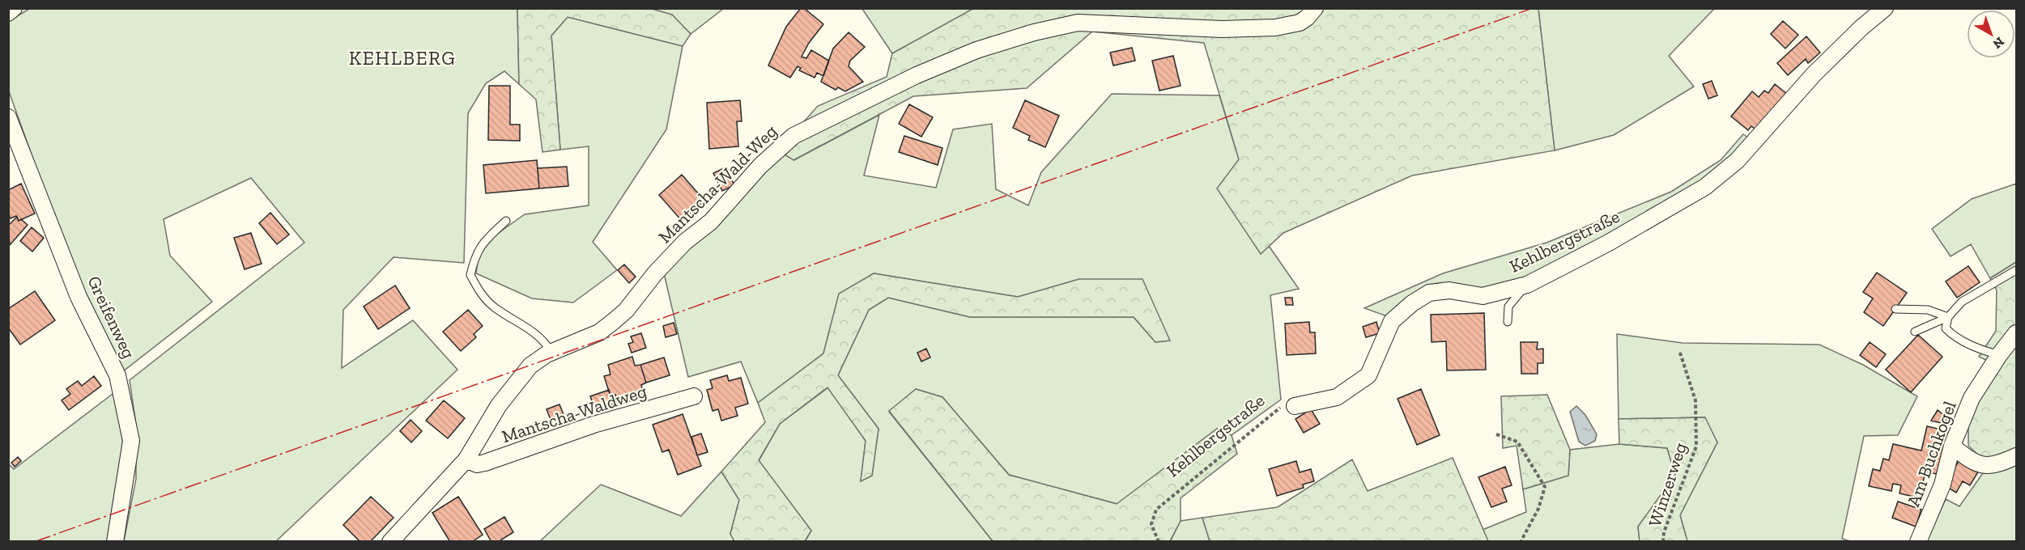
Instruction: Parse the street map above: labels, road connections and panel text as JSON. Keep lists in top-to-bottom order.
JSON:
{
  "streets": {
    "street": [
      "Mantscha-Wald-Weg",
      "Kehlbergstraße",
      "Greifenweg",
      "Mantscha-Waldweg",
      "Am Buchkogel"
    ],
    "path": ["Winzerweg"]
  },
  "crossings": [
    ["Mantscha-Wald-Weg", "Mantscha-Waldweg"]
  ],
  "districts": ["KEHLBERG"],
  "north": "bottom right"
}
